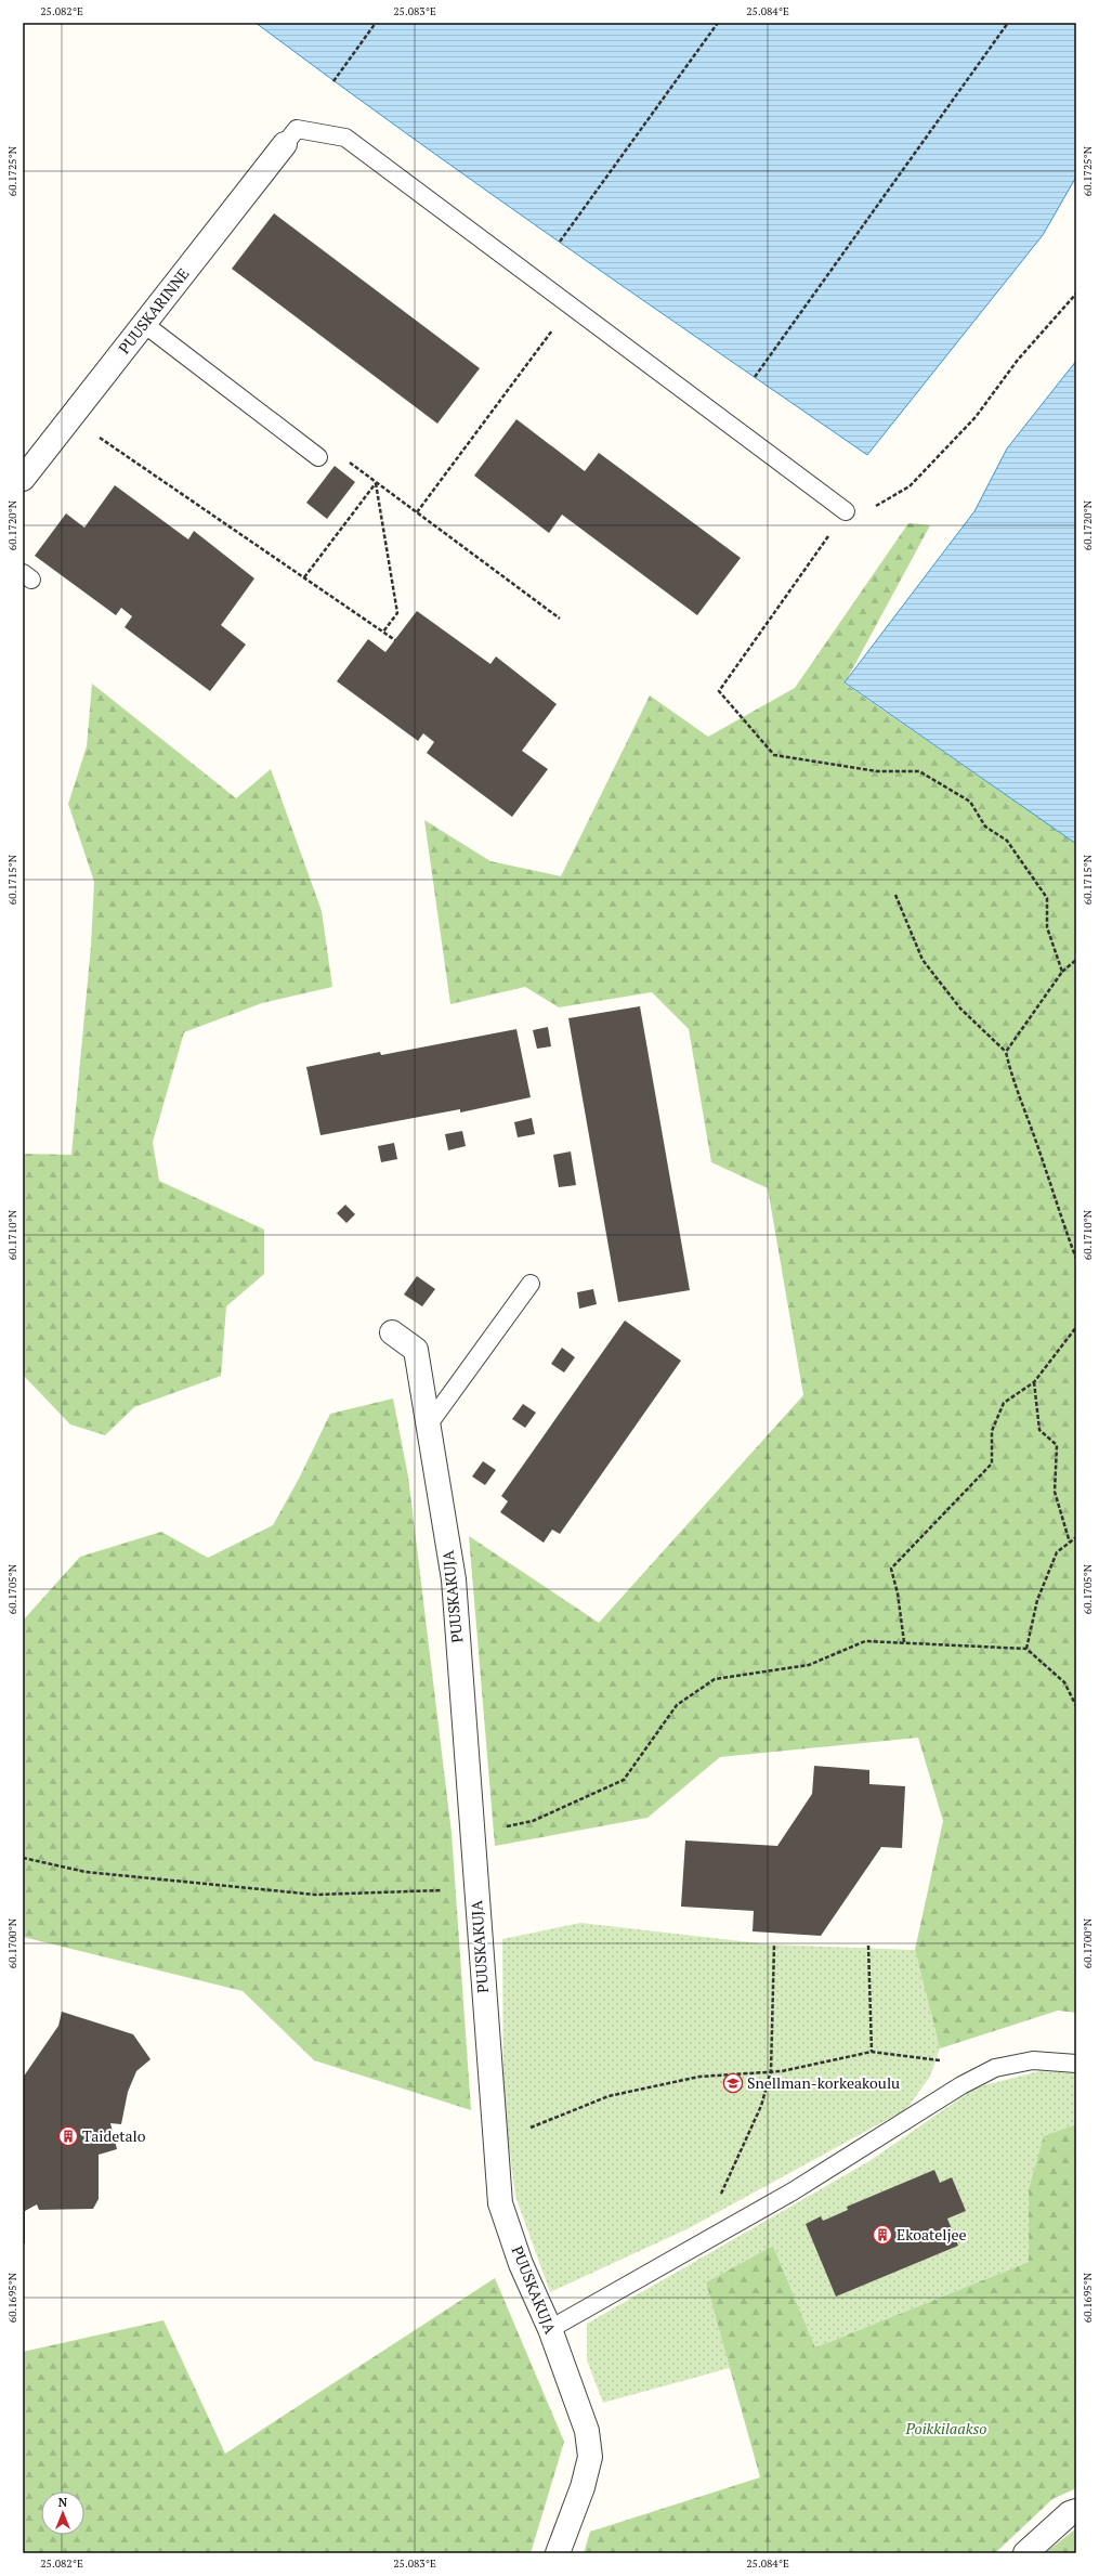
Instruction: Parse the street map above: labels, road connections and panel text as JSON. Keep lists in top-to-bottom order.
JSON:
{
  "streets": {
    "street": ["PUUSKARINNE", "PUUSKAKUJA"]
  },
  "parks": ["Poikkilaakso"],
  "places": {
    "school or university": ["Snellman-korkeakoulu"],
    "building": ["Taidetalo", "Ekoateljee"]
  },
  "north": "top",
  "coordinates": [
    "25.082°E",
    "25.083°E",
    "25.084°E",
    "60.1725°N",
    "60.1720°N",
    "60.1715°N",
    "60.1710°N",
    "60.1705°N",
    "60.1700°N",
    "60.1695°N"
  ]
}
